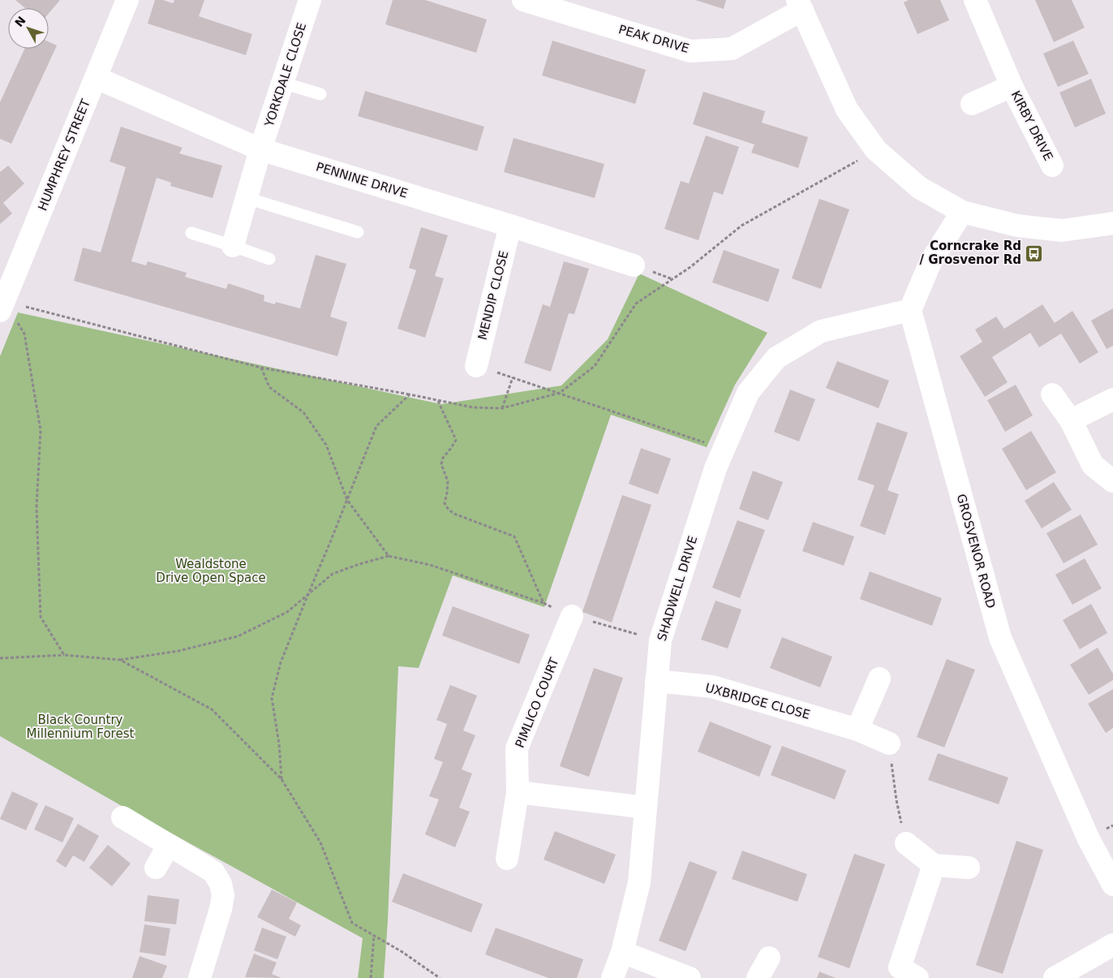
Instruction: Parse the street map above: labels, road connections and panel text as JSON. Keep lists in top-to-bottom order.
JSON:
{
  "streets": {
    "street": [
      "PEAK DRIVE",
      "YORKDALE CLOSE",
      "KIRBY DRIVE",
      "HUMPHREY STREET",
      "PENNINE DRIVE",
      "MENDIP CLOSE",
      "GROSVENOR ROAD",
      "SHADWELL DRIVE",
      "UXBRIDGE CLOSE",
      "PIMLICO COURT"
    ]
  },
  "crossings": [
    ["YORKDALE CLOSE", "PENNINE DRIVE"],
    ["HUMPHREY STREET", "PENNINE DRIVE"],
    ["PENNINE DRIVE", "MENDIP CLOSE"],
    ["GROSVENOR ROAD", "SHADWELL DRIVE"],
    ["SHADWELL DRIVE", "UXBRIDGE CLOSE"]
  ],
  "parks": ["Wealdstone Drive Open Space", "Black Country Millennium Forest"],
  "places": {
    "bus stop": ["Corncrake Rd / Grosvenor Rd"]
  },
  "north": "top left"
}
